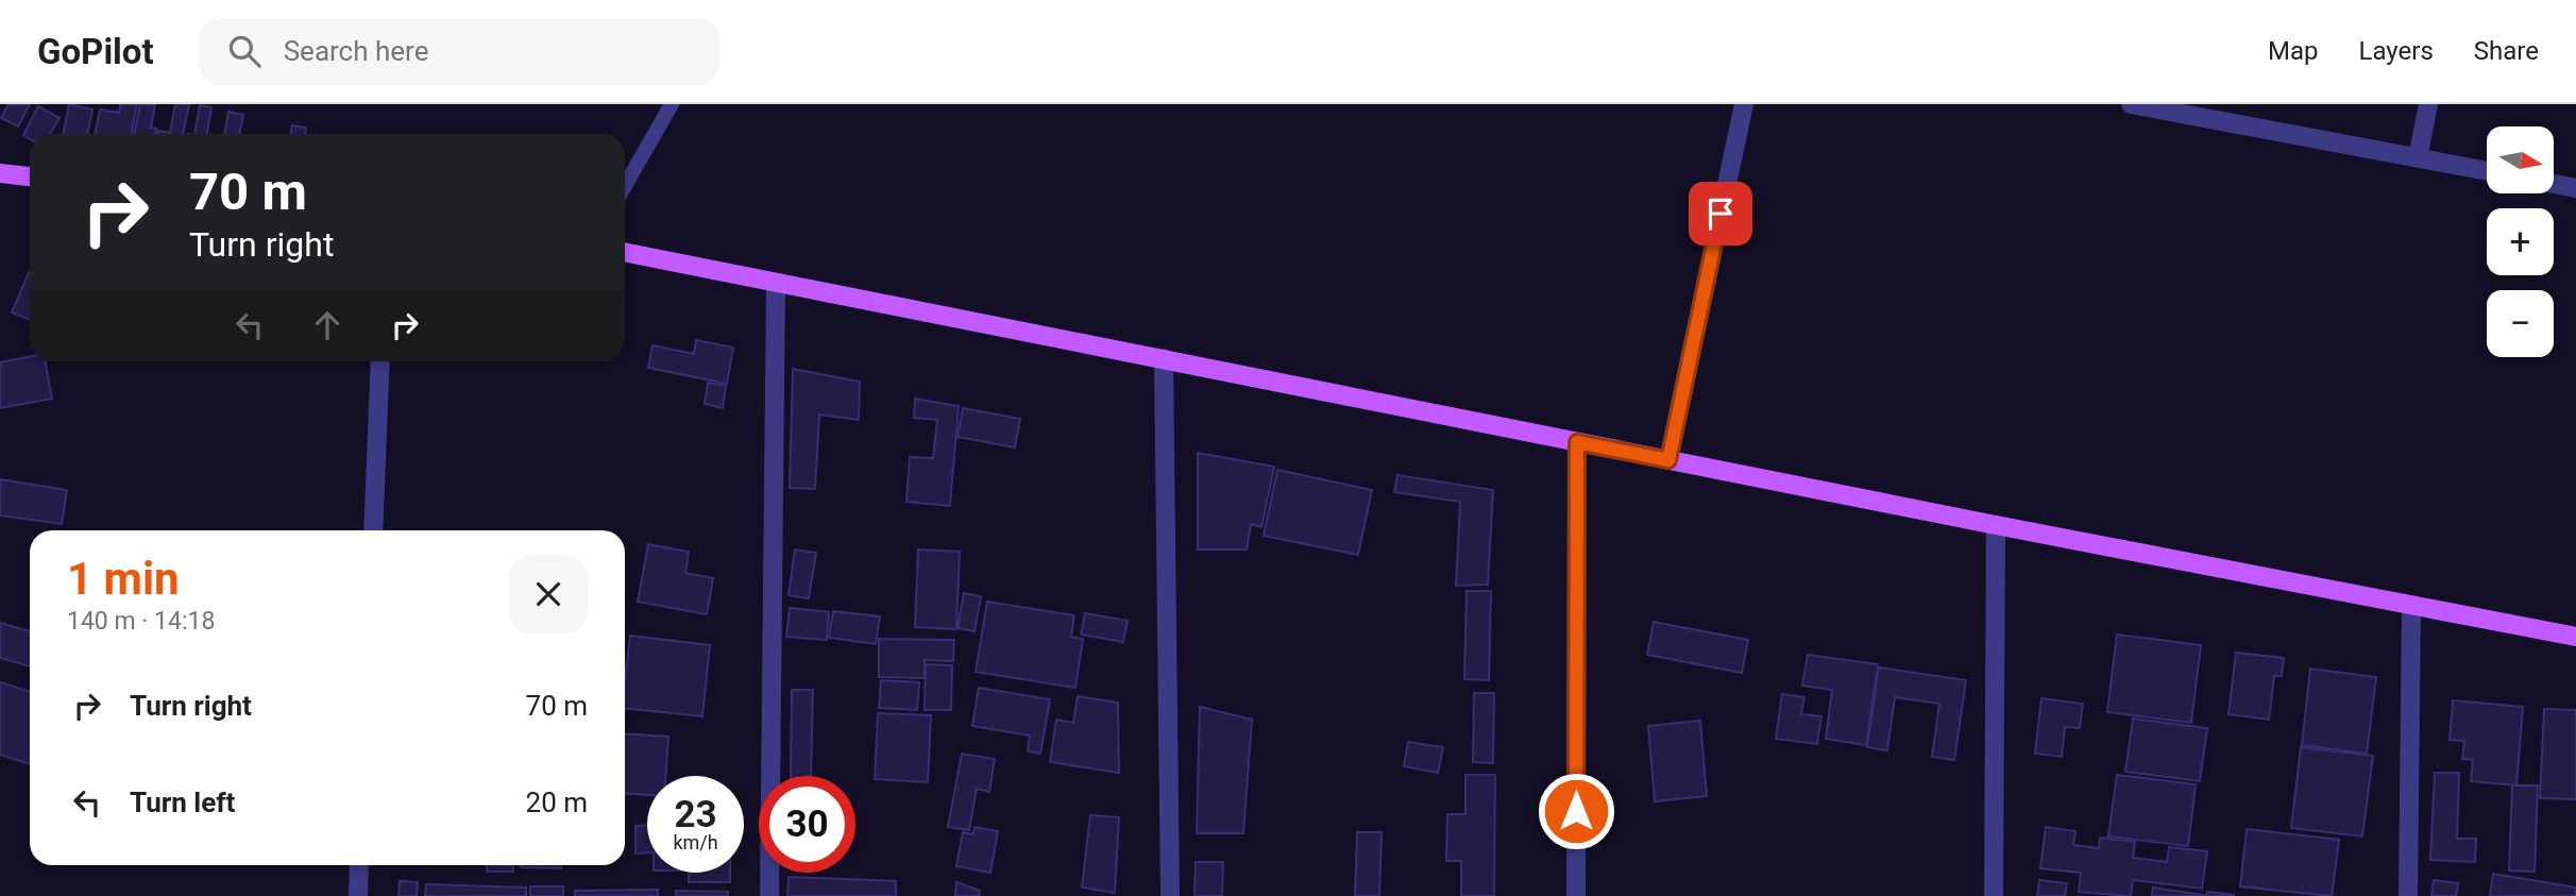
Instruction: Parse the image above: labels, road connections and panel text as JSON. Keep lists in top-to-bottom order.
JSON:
{
  "north": "right",
  "page": {
    "header": "GoPilot",
    "search": "Search here",
    "nav": ["Map", "Layers", "Share"],
    "map_buttons": ["+", "−"],
    "turn": ["70 m", "Turn right"],
    "heading": ["1 min", "140 m · 14:18"],
    "list": [
      {
        "name": "Turn right",
        "value": "70 m"
      },
      {
        "name": "Turn left",
        "value": "20 m"
      }
    ],
    "speed": "23 km/h",
    "limit": "30"
  }
}
